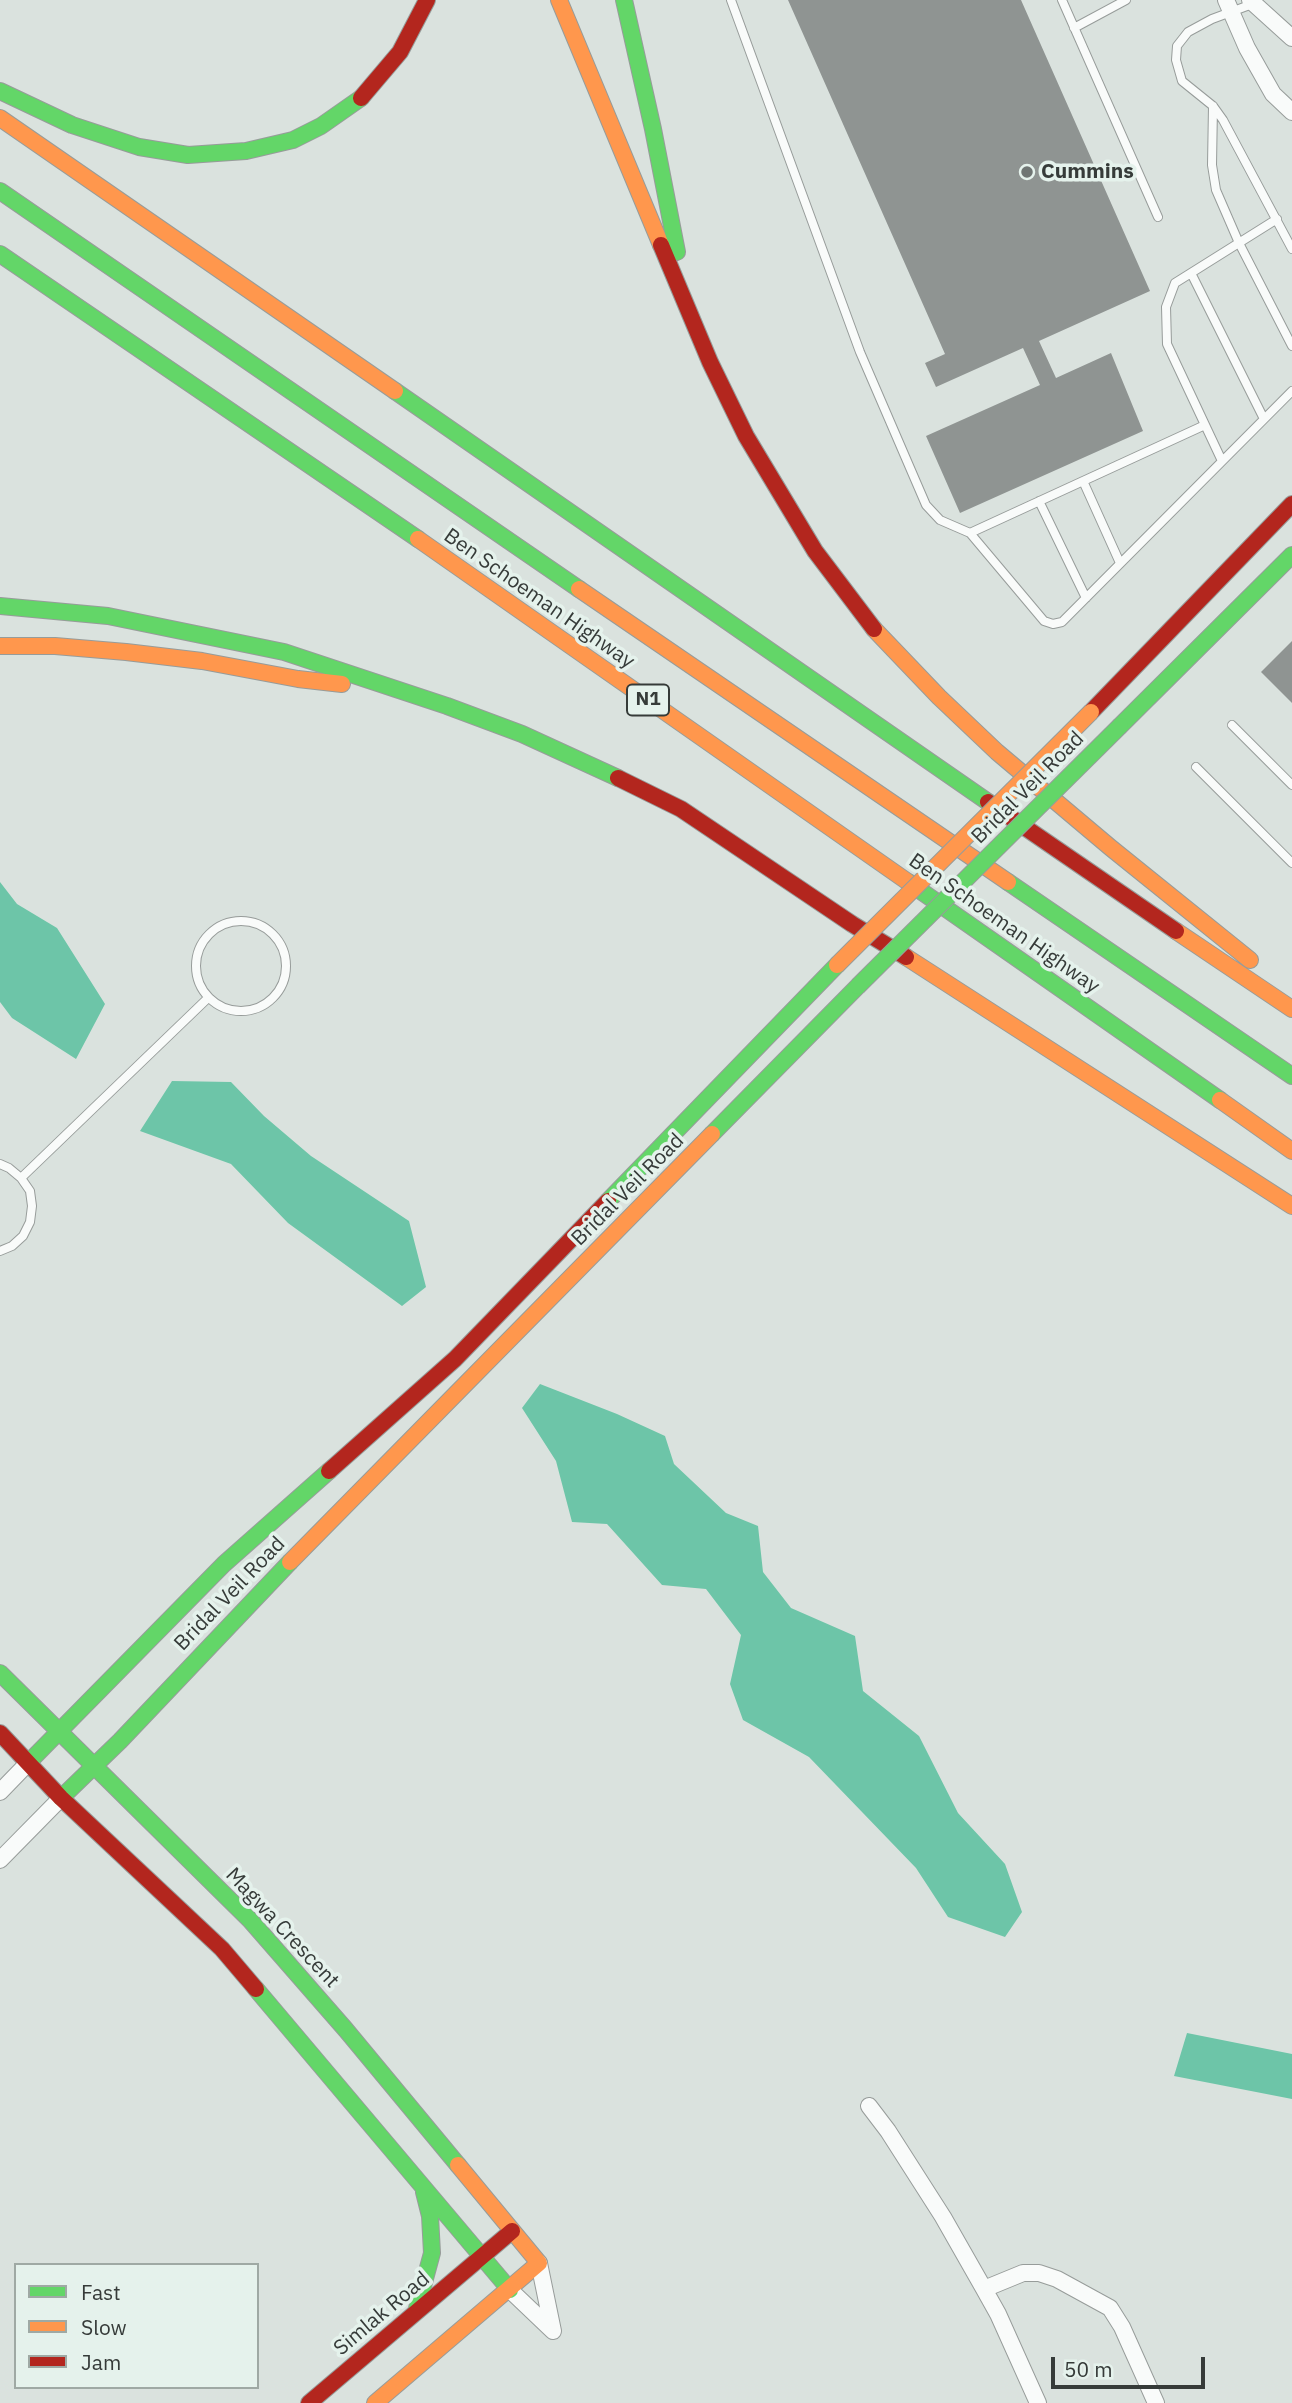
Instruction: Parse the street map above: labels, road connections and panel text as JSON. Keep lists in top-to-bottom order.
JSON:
{
  "streets": {
    "main road": [
      "Ben Schoeman Highway",
      "N1",
      "Bridal Veil Road",
      "Magwa Crescent",
      "Simlak Road"
    ]
  },
  "crossings": [
    ["Bridal Veil Road", "Magwa Crescent"],
    ["Magwa Crescent", "Simlak Road"]
  ],
  "places": ["Cummins"],
  "legend": ["Fast", "Slow", "Jam"],
  "scale_bar": "50 m"
}
